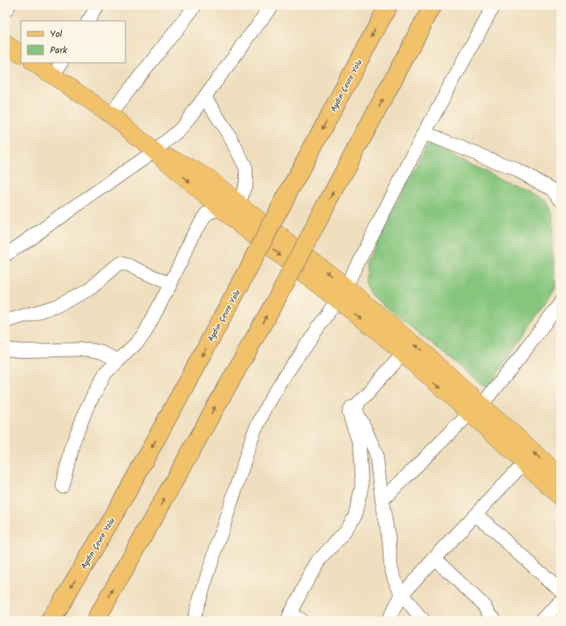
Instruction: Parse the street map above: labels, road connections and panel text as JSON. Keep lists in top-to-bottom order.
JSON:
{
  "streets": {
    "highway": ["Aydın Çevre Yolu"]
  },
  "legend": ["Yol", "Park"]
}
